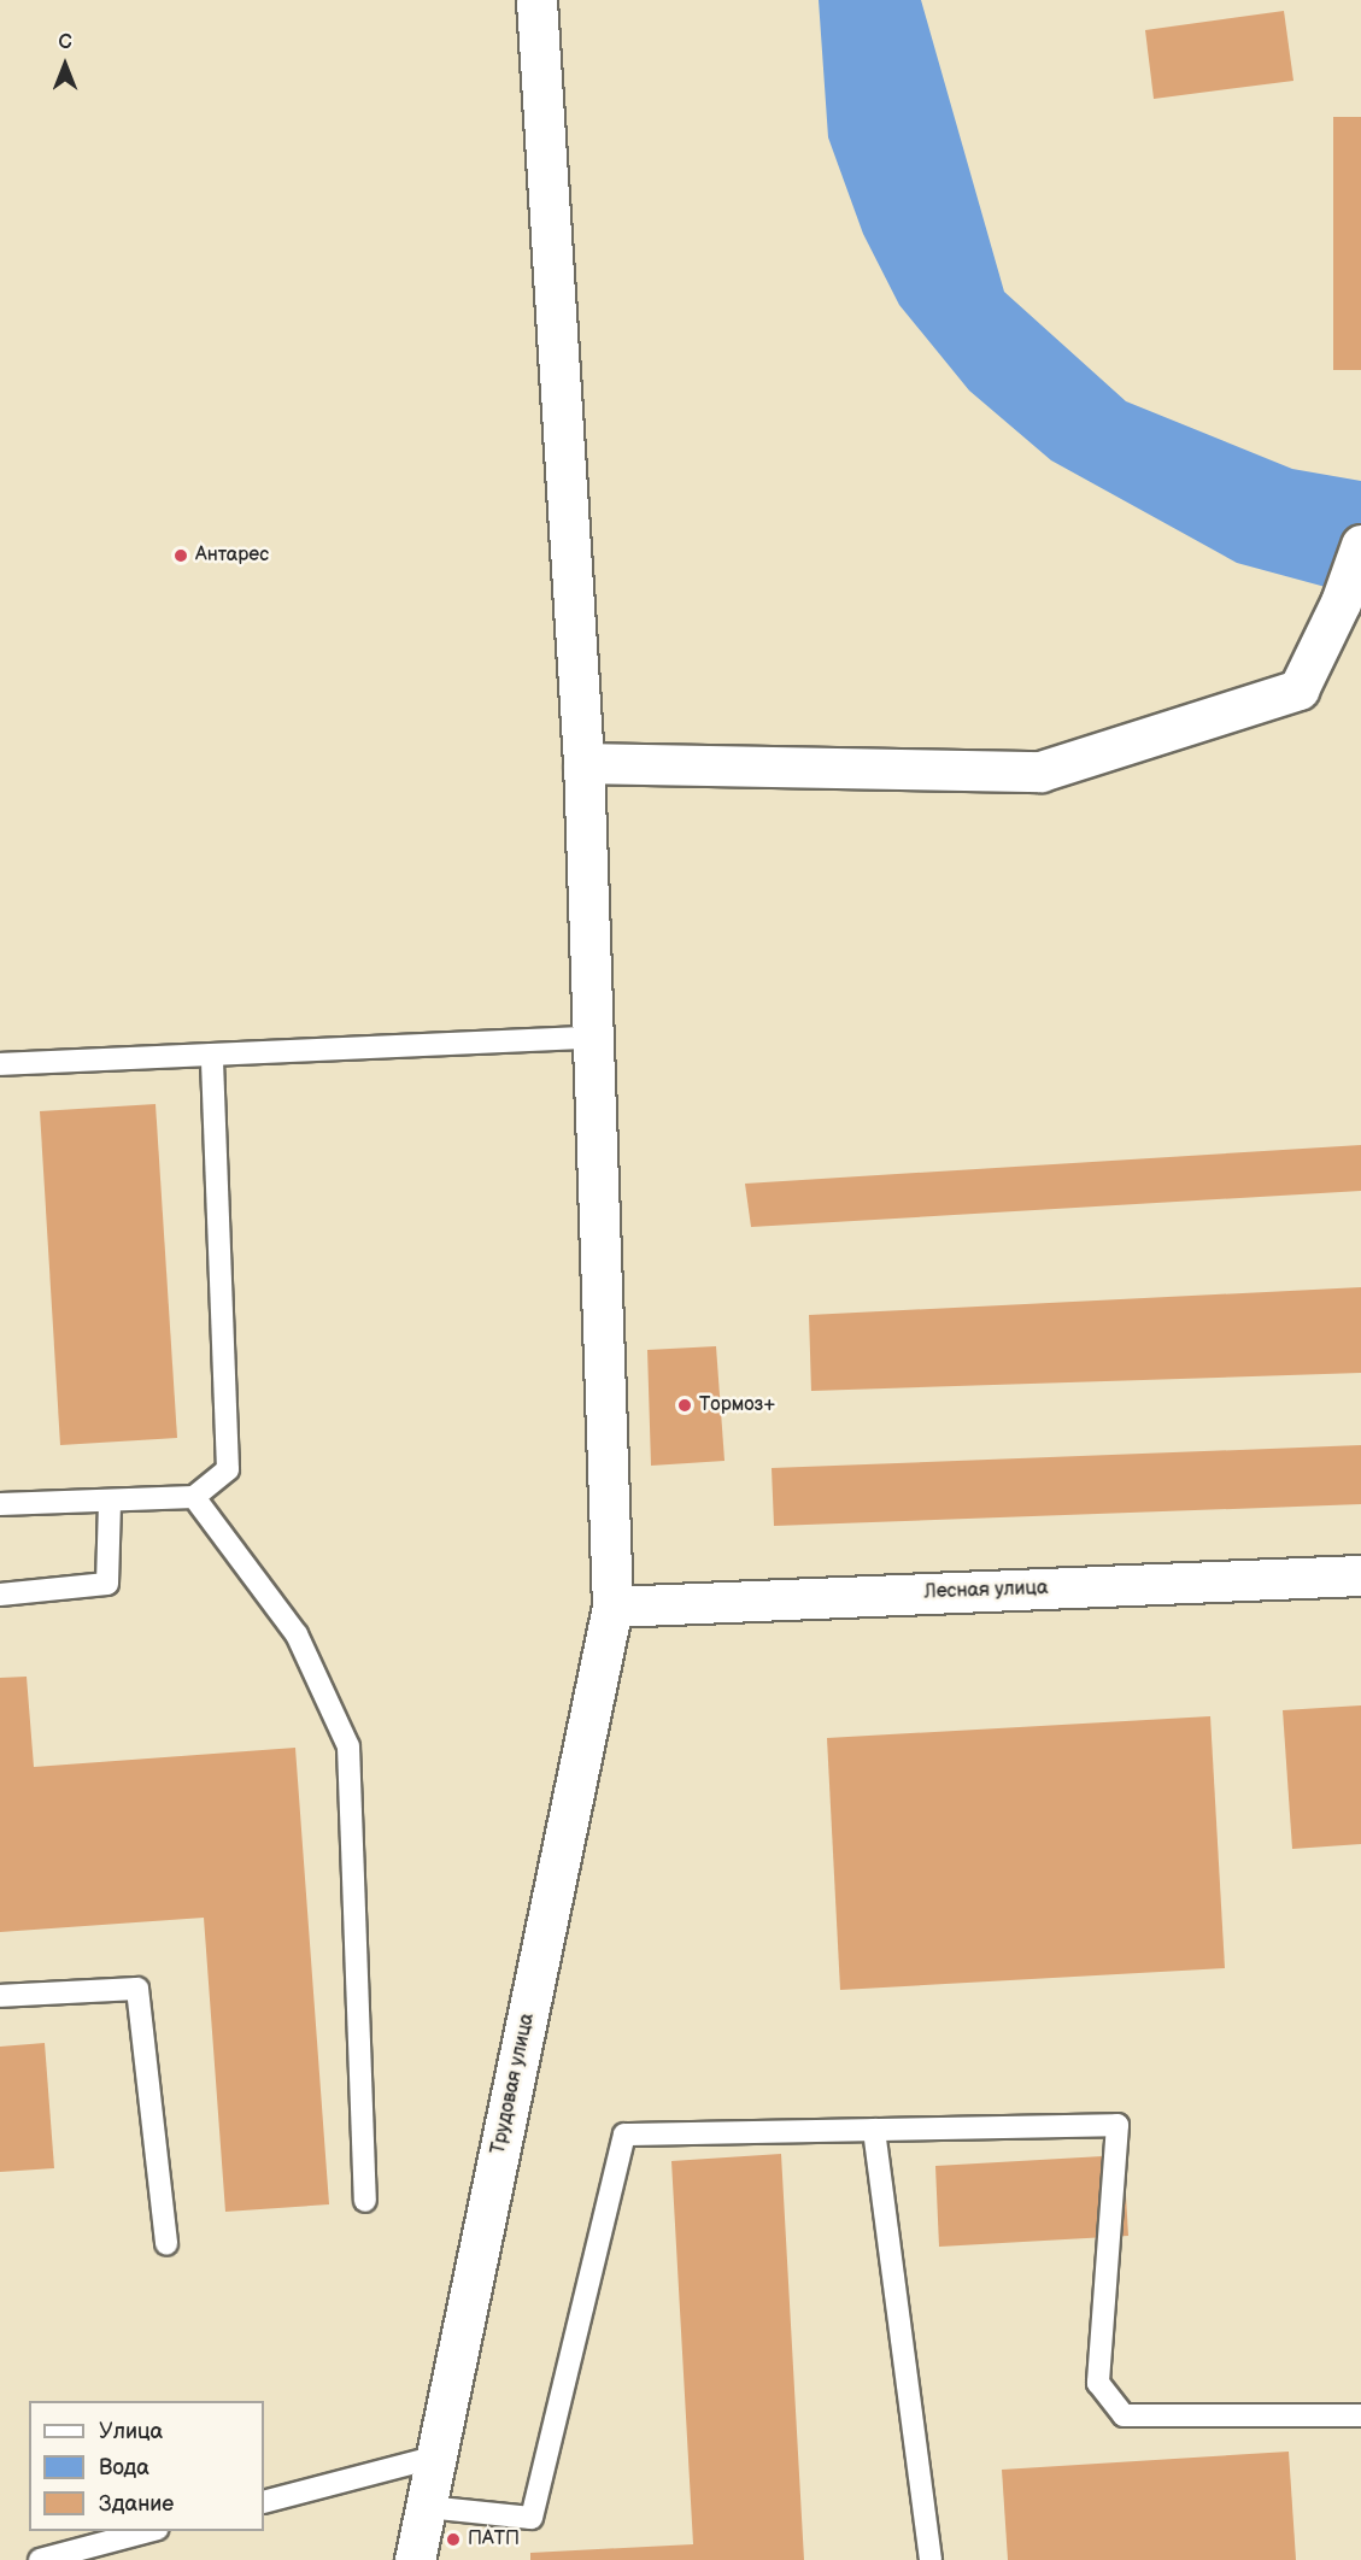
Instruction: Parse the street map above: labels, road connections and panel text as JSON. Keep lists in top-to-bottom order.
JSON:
{
  "streets": {
    "street": ["Лесная улица", "Трудовая улица"]
  },
  "crossings": [
    ["Лесная улица", "Трудовая улица"]
  ],
  "places": ["Антарес", "Тормоз+", "ПАТП"],
  "legend": ["Улица", "Вода", "Здание"],
  "north": "top"
}
